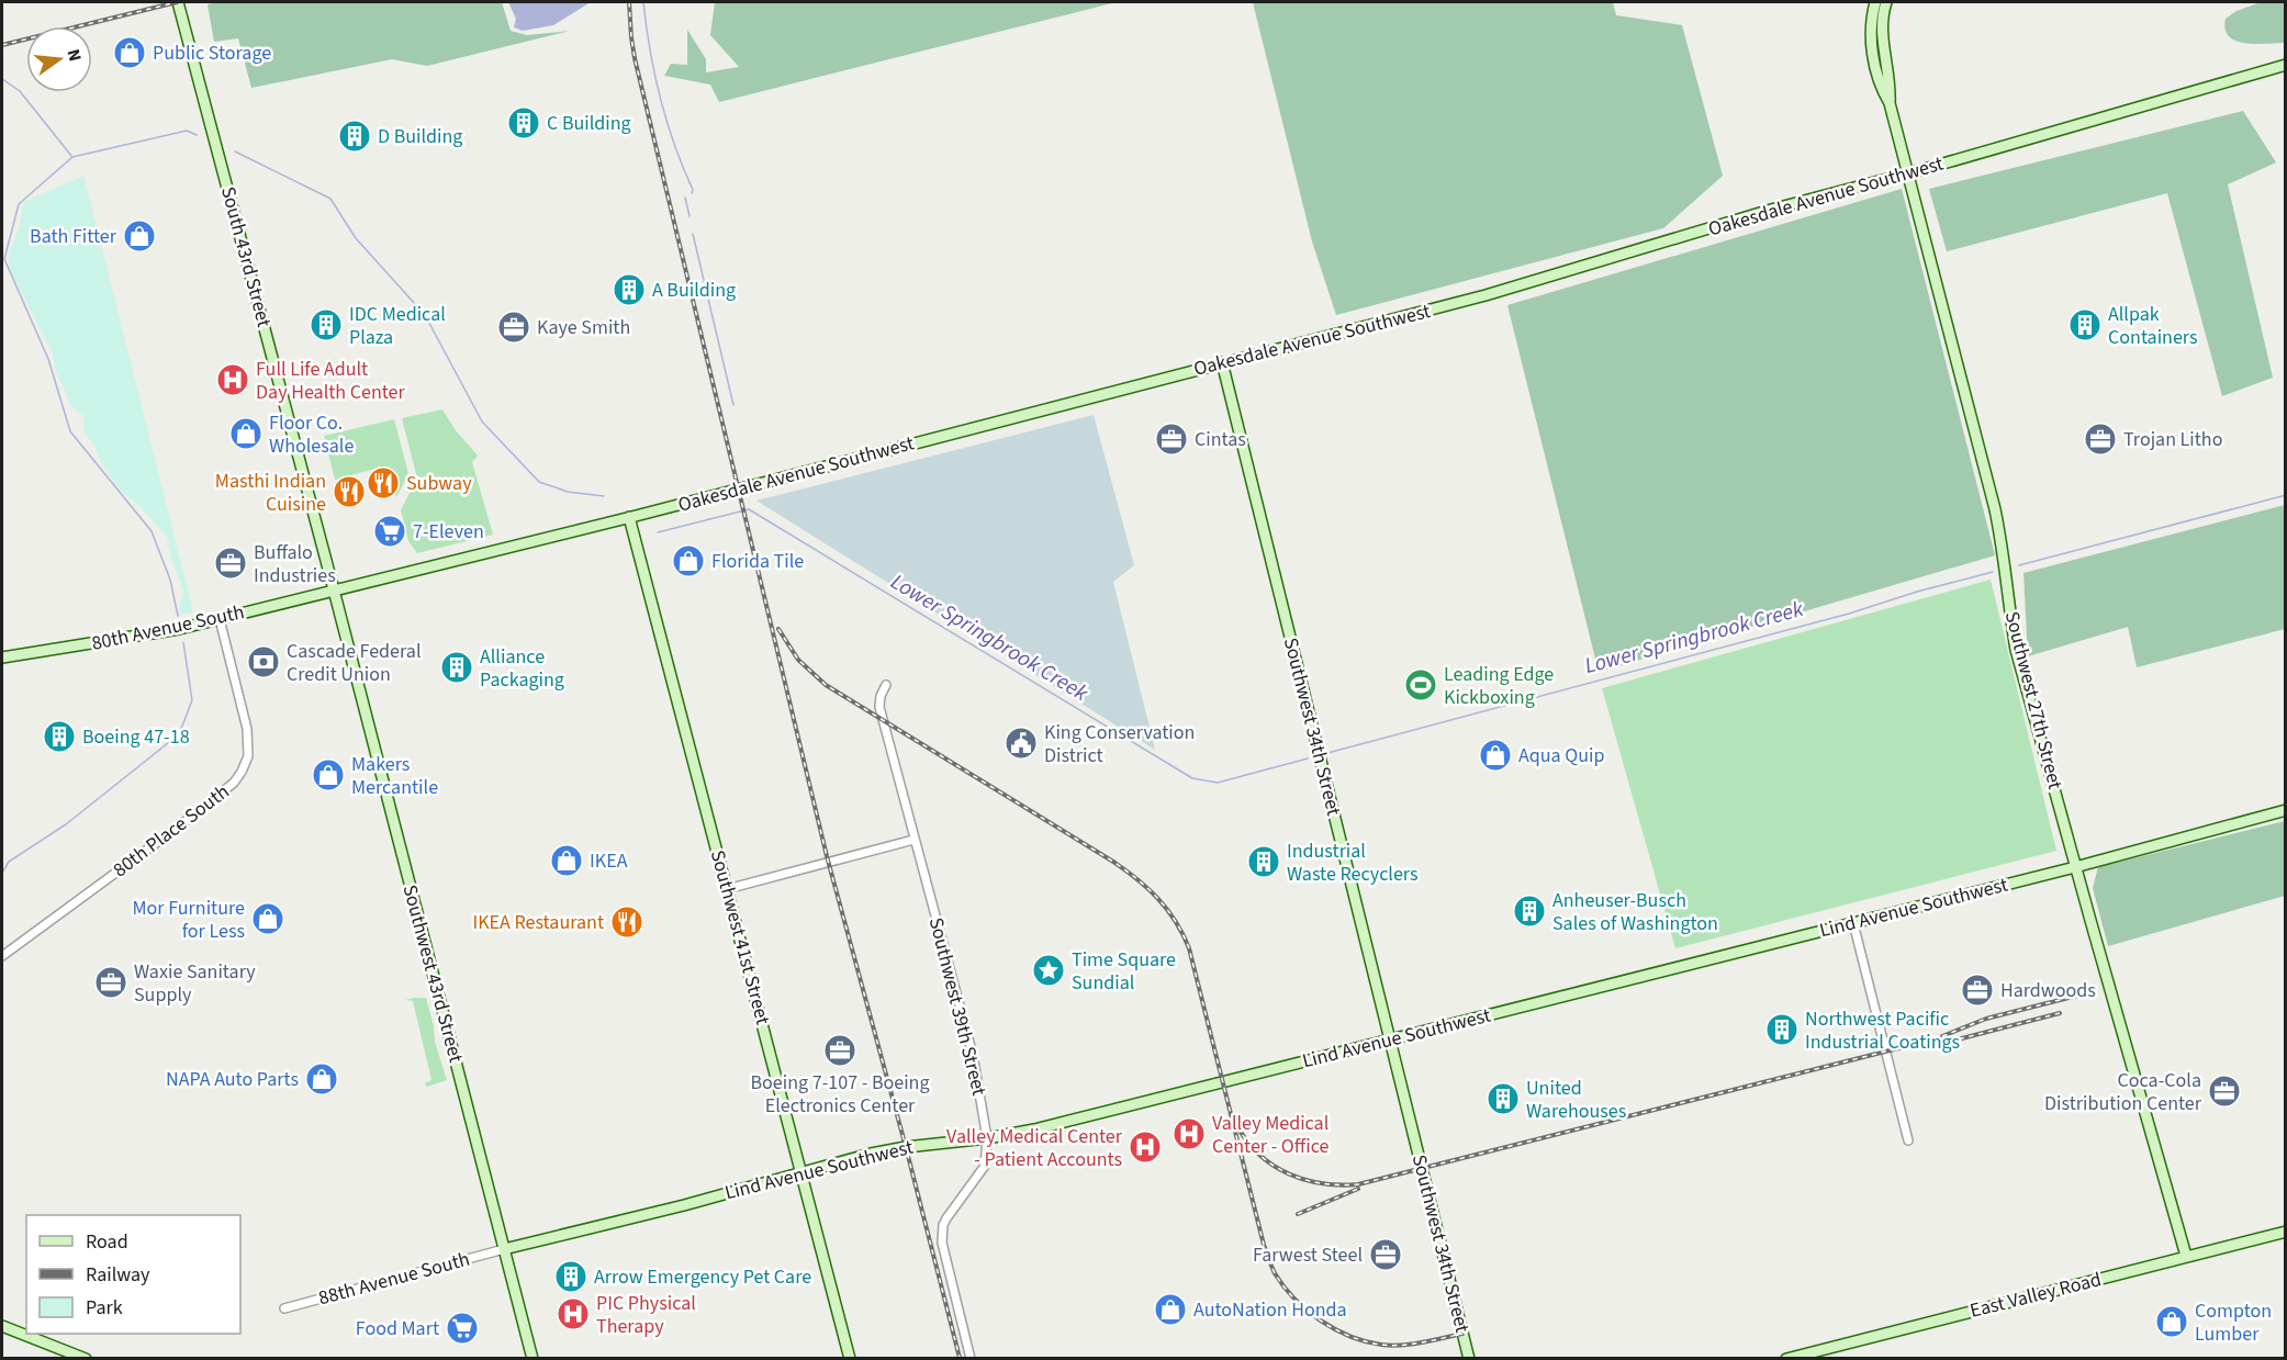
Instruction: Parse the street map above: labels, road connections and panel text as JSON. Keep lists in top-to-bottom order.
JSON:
{
  "streets": {
    "street": [
      "Oakesdale Avenue Southwest",
      "South 43rd Street",
      "80th Avenue South",
      "Southwest 27th Street",
      "Southwest 34th Street",
      "80th Place South",
      "Lind Avenue Southwest",
      "Southwest 41st Street",
      "Southwest 43rd Street",
      "Southwest 39th Street",
      "88th Avenue South",
      "East Valley Road"
    ]
  },
  "crossings": [
    ["Oakesdale Avenue Southwest", "South 43rd Street"],
    ["Oakesdale Avenue Southwest", "80th Avenue South"],
    ["Oakesdale Avenue Southwest", "Southwest 27th Street"],
    ["Oakesdale Avenue Southwest", "Southwest 34th Street"],
    ["Oakesdale Avenue Southwest", "Southwest 41st Street"],
    ["Oakesdale Avenue Southwest", "Southwest 43rd Street"],
    ["South 43rd Street", "80th Avenue South"],
    ["South 43rd Street", "Southwest 43rd Street"],
    ["80th Avenue South", "80th Place South"],
    ["80th Avenue South", "Southwest 43rd Street"],
    ["Southwest 27th Street", "Lind Avenue Southwest"],
    ["Southwest 27th Street", "East Valley Road"],
    ["Southwest 34th Street", "Lind Avenue Southwest"],
    ["Lind Avenue Southwest", "Southwest 41st Street"],
    ["Lind Avenue Southwest", "Southwest 43rd Street"],
    ["Lind Avenue Southwest", "Southwest 39th Street"],
    ["Lind Avenue Southwest", "88th Avenue South"],
    ["Southwest 43rd Street", "88th Avenue South"]
  ],
  "water": ["Lower Springbrook Creek"],
  "places": {
    "shop": [
      "Public Storage",
      "Bath Fitter",
      "Floor Co. Wholesale",
      "Florida Tile",
      "Aqua Quip",
      "Makers Mercantile",
      "IKEA",
      "Mor Furniture for Less",
      "NAPA Auto Parts",
      "AutoNation Honda",
      "Compton Lumber"
    ],
    "building": [
      "C Building",
      "D Building",
      "A Building",
      "IDC Medical Plaza",
      "Allpak Containers",
      "Alliance Packaging",
      "Boeing 47-18",
      "Industrial Waste Recyclers",
      "Anheuser-Busch Sales of Washington",
      "Northwest Pacific Industrial Coatings",
      "United Warehouses",
      "Arrow Emergency Pet Care"
    ],
    "office": [
      "Kaye Smith",
      "Cintas",
      "Trojan Litho",
      "Buffalo Industries",
      "Waxie Sanitary Supply",
      "Hardwoods",
      "Boeing 7-107 - Boeing Electronics Center",
      "Coca-Cola Distribution Center",
      "Farwest Steel"
    ],
    "hospital": [
      "Full Life Adult Day Health Center",
      "Valley Medical Center - Office",
      "Valley Medical Center - Patient Accounts",
      "PIC Physical Therapy"
    ],
    "restaurant": ["Subway", "Masthi Indian Cuisine", "IKEA Restaurant"],
    "supermarket": ["7-Eleven", "Food Mart"],
    "bank": ["Cascade Federal Credit Union"],
    "sports": ["Leading Edge Kickboxing"],
    "public building": ["King Conservation District"],
    "place": ["Time Square Sundial"]
  },
  "legend": ["Road", "Railway", "Park"],
  "north": "right"
}
